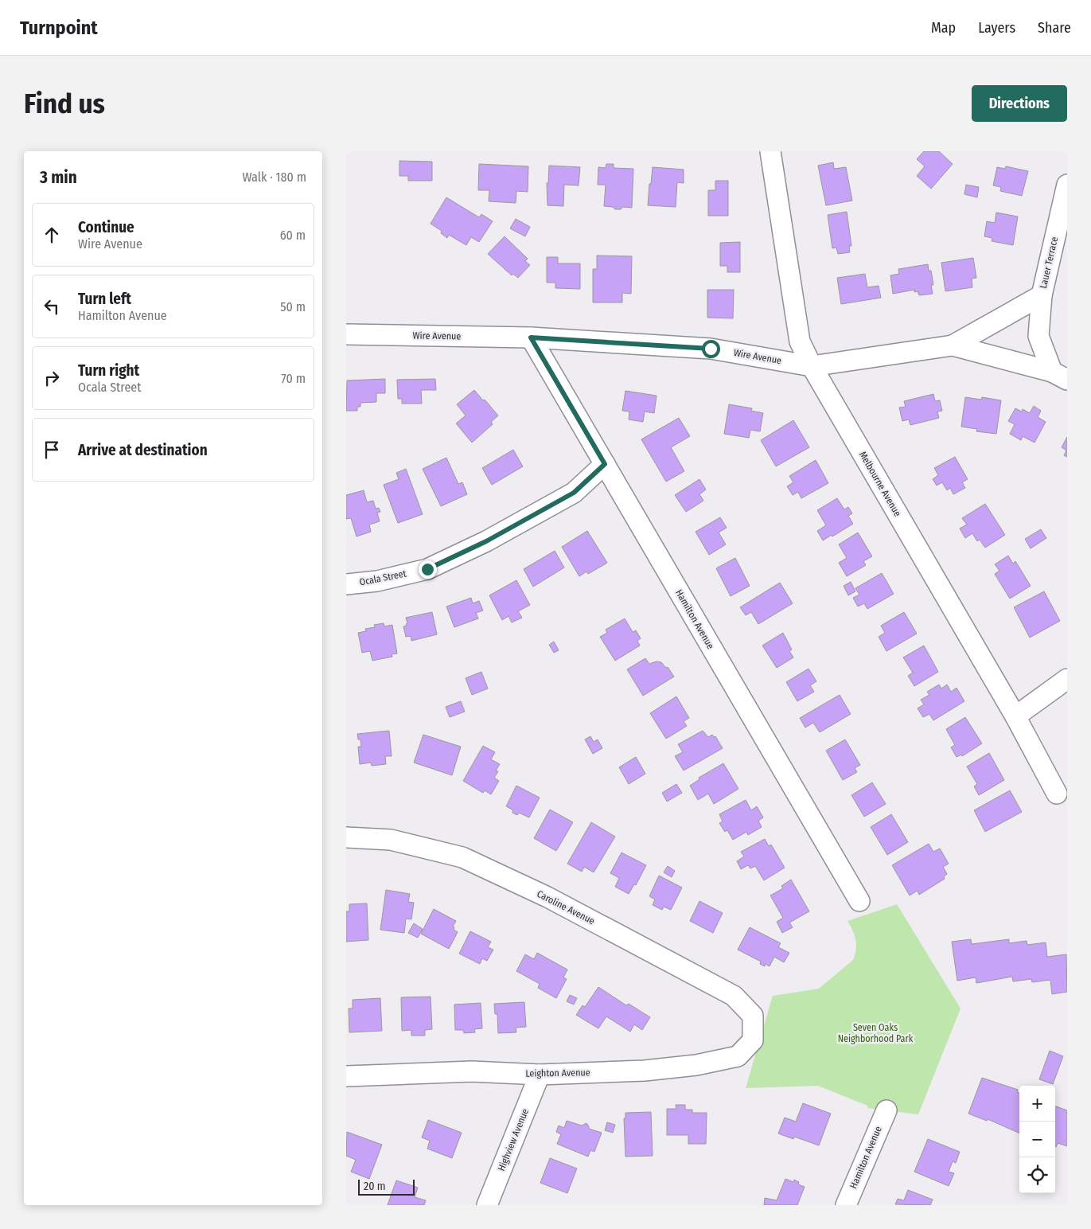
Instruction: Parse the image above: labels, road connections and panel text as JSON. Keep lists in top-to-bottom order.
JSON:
{
  "streets": {
    "street": [
      "Lauer Terrace",
      "Wire Avenue",
      "Melbourne Avenue",
      "Ocala Street",
      "Hamilton Avenue",
      "Caroline Avenue",
      "Leighton Avenue",
      "Highview Avenue"
    ]
  },
  "crossings": [
    ["Lauer Terrace", "Wire Avenue"],
    ["Wire Avenue", "Melbourne Avenue"],
    ["Wire Avenue", "Hamilton Avenue"],
    ["Ocala Street", "Hamilton Avenue"],
    ["Caroline Avenue", "Leighton Avenue"],
    ["Leighton Avenue", "Highview Avenue"]
  ],
  "parks": ["Seven Oaks Neighborhood Park"],
  "scale_bar": "20 m",
  "page": {
    "header": "Turnpoint",
    "nav": ["Map", "Layers", "Share"],
    "buttons": "Directions",
    "title": "Find us",
    "heading": ["3 min", "Walk · 180 m"],
    "list": [
      ["Continue", "Wire Avenue", "60 m"],
      ["Turn left", "Hamilton Avenue", "50 m"],
      ["Turn right", "Ocala Street", "70 m"],
      "Arrive at destination"
    ],
    "map_buttons": ["+", "−"],
    "scale": "20 m"
  }
}
